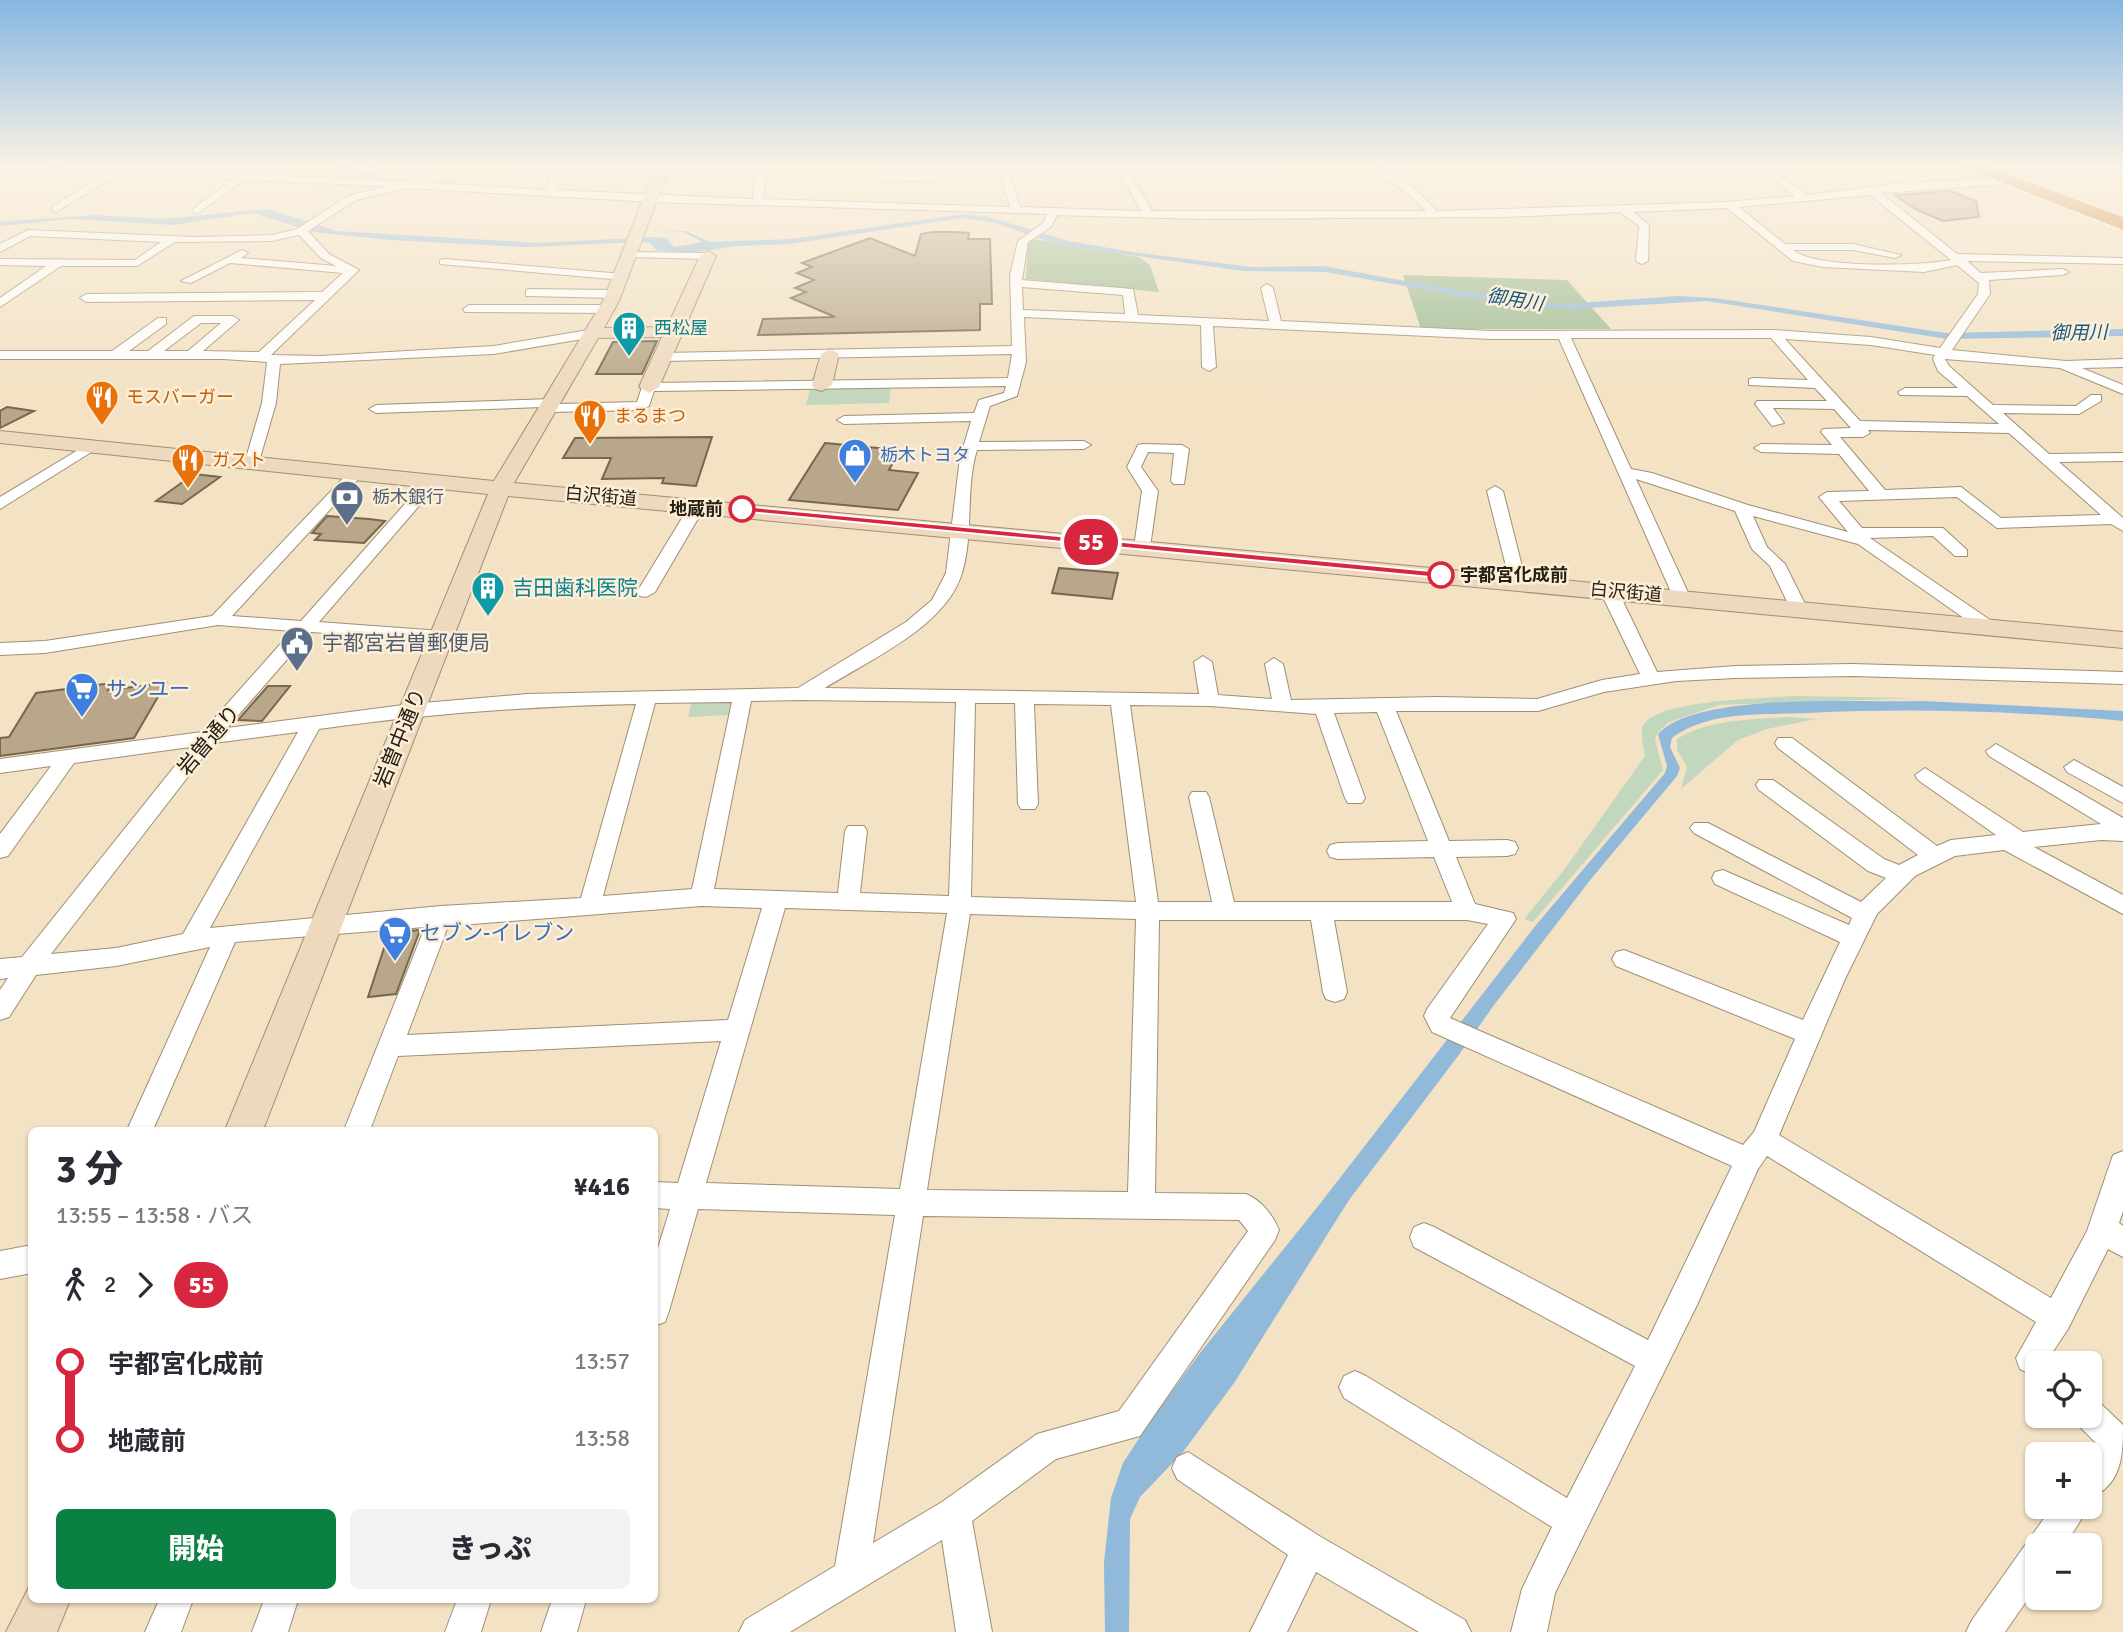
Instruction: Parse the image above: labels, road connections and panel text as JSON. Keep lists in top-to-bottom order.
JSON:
{
  "streets": {
    "street": ["白沢街道", "岩曽中通り", "岩曽通り"]
  },
  "crossings": [
    ["白沢街道", "岩曽中通り"],
    ["白沢街道", "岩曽通り"]
  ],
  "water": ["御用川"],
  "places": {
    "building": ["西松屋", "吉田歯科医院"],
    "restaurant": ["モスバーガー", "まるまつ", "ガスト"],
    "shop": ["栃木トヨタ"],
    "other": ["地蔵前", "宇都宮化成前"],
    "bank": ["栃木銀行"],
    "public building": ["宇都宮岩曽郵便局"],
    "supermarket": ["サンユー", "セブン-イレブン"]
  },
  "lines": ["bus line 55"],
  "page": {
    "on_map": "55",
    "heading": ["3 分", "13:55 – 13:58 · バス", "¥416"],
    "legs": ["2", "55"],
    "list": [
      {
        "name": "宇都宮化成前",
        "value": "13:57"
      },
      {
        "name": "地蔵前",
        "value": "13:58"
      }
    ],
    "map_buttons": ["+", "−"],
    "buttons": ["開始", "きっぷ"]
  }
}
